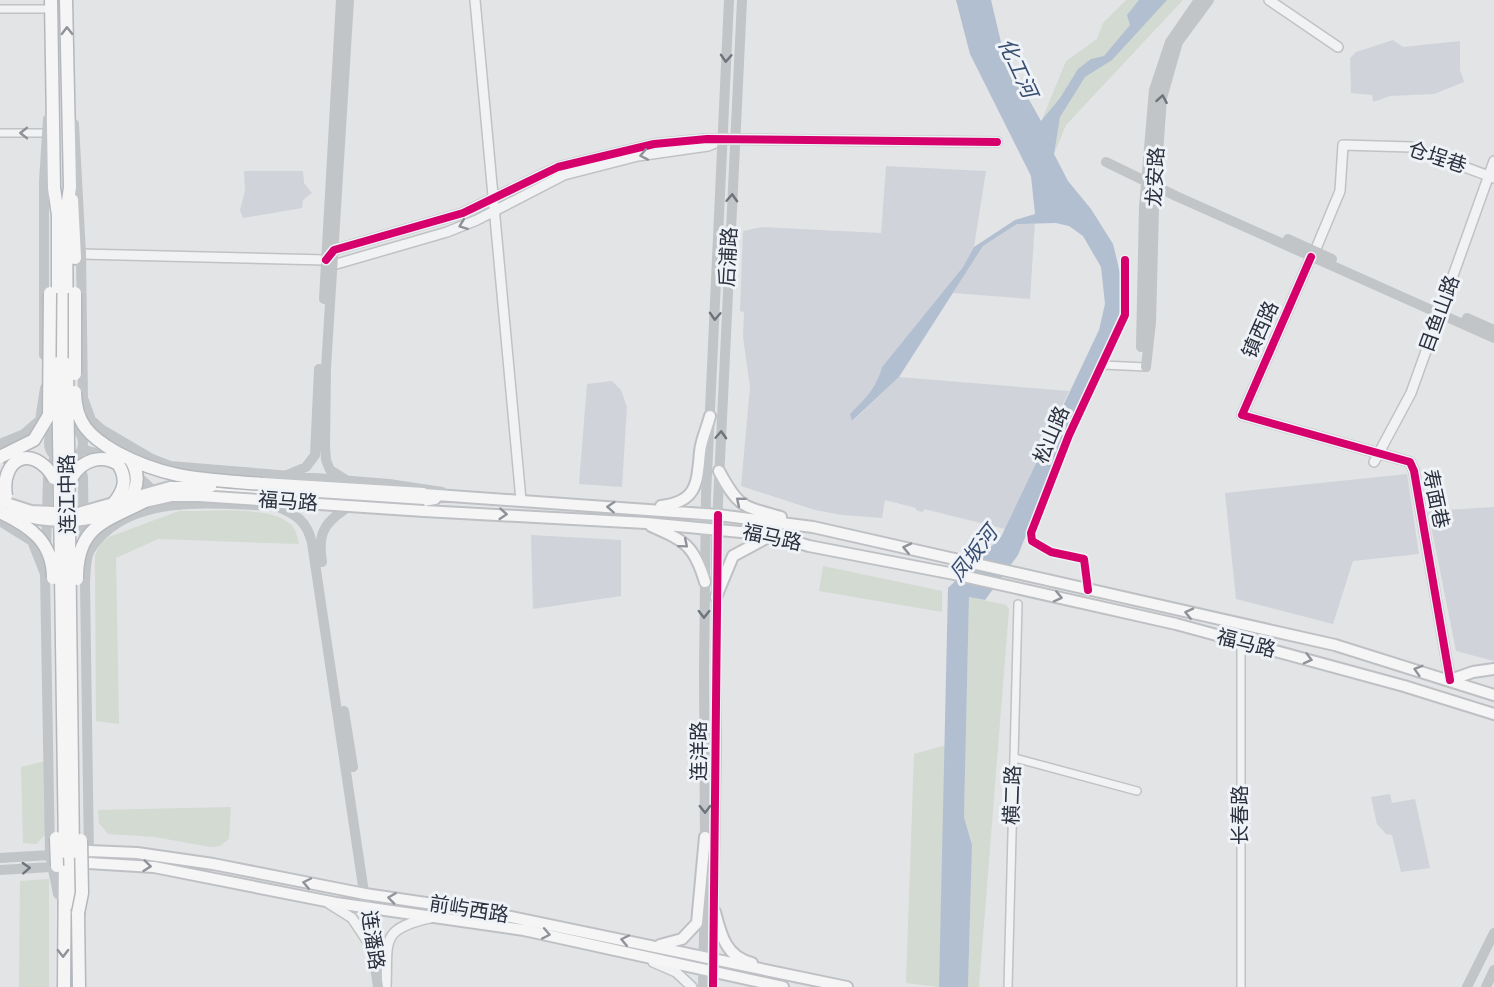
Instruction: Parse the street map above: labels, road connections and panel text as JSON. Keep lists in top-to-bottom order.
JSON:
{
  "streets": {
    "highway": ["连江中路"],
    "main road": [
      "龙安路",
      "后浦路",
      "福马路",
      "连洋路",
      "前屿西路",
      "连潘路"
    ],
    "street": [
      "仓埕巷",
      "目鱼山路",
      "镇西路",
      "松山路",
      "寿面巷",
      "横二路",
      "长春路"
    ]
  },
  "crossings": [
    ["仓埕巷", "目鱼山路"],
    ["仓埕巷", "镇西路"],
    ["后浦路", "福马路"],
    ["后浦路", "连洋路"],
    ["目鱼山路", "寿面巷"],
    ["镇西路", "寿面巷"],
    ["松山路", "福马路"],
    ["寿面巷", "福马路"],
    ["福马路", "连洋路"],
    ["福马路", "长春路"],
    ["连洋路", "前屿西路"],
    ["前屿西路", "连潘路"]
  ],
  "water": ["化工河", "凤坂河"]
}
